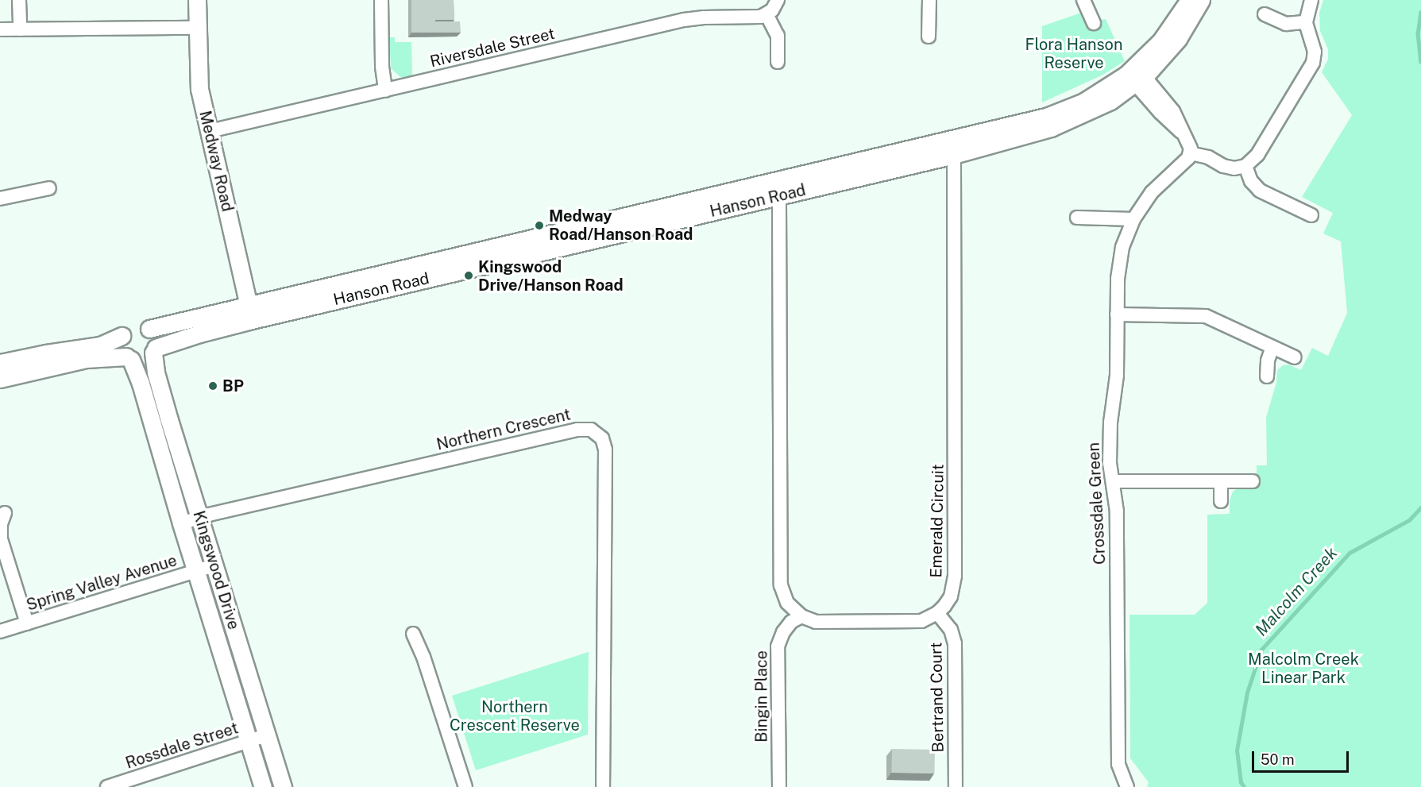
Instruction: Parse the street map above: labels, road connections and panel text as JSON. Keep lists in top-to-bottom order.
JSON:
{
  "streets": {
    "street": [
      "Riversdale Street",
      "Medway Road",
      "Hanson Road",
      "Northern Crescent",
      "Crossdale Green",
      "Emerald Circuit",
      "Kingswood Drive",
      "Spring Valley Avenue",
      "Bingin Place",
      "Bertrand Court",
      "Rossdale Street"
    ]
  },
  "crossings": [
    ["Riversdale Street", "Medway Road"],
    ["Medway Road", "Hanson Road"],
    ["Hanson Road", "Emerald Circuit"],
    ["Hanson Road", "Kingswood Drive"],
    ["Northern Crescent", "Kingswood Drive"],
    ["Emerald Circuit", "Bertrand Court"],
    ["Kingswood Drive", "Spring Valley Avenue"],
    ["Kingswood Drive", "Rossdale Street"]
  ],
  "water": ["Malcolm Creek"],
  "parks": ["Flora Hanson Reserve", "Malcolm Creek Linear Park", "Northern Crescent Reserve"],
  "places": ["Medway Road/Hanson Road", "Kingswood Drive/Hanson Road", "BP"],
  "scale_bar": "50 m"
}
